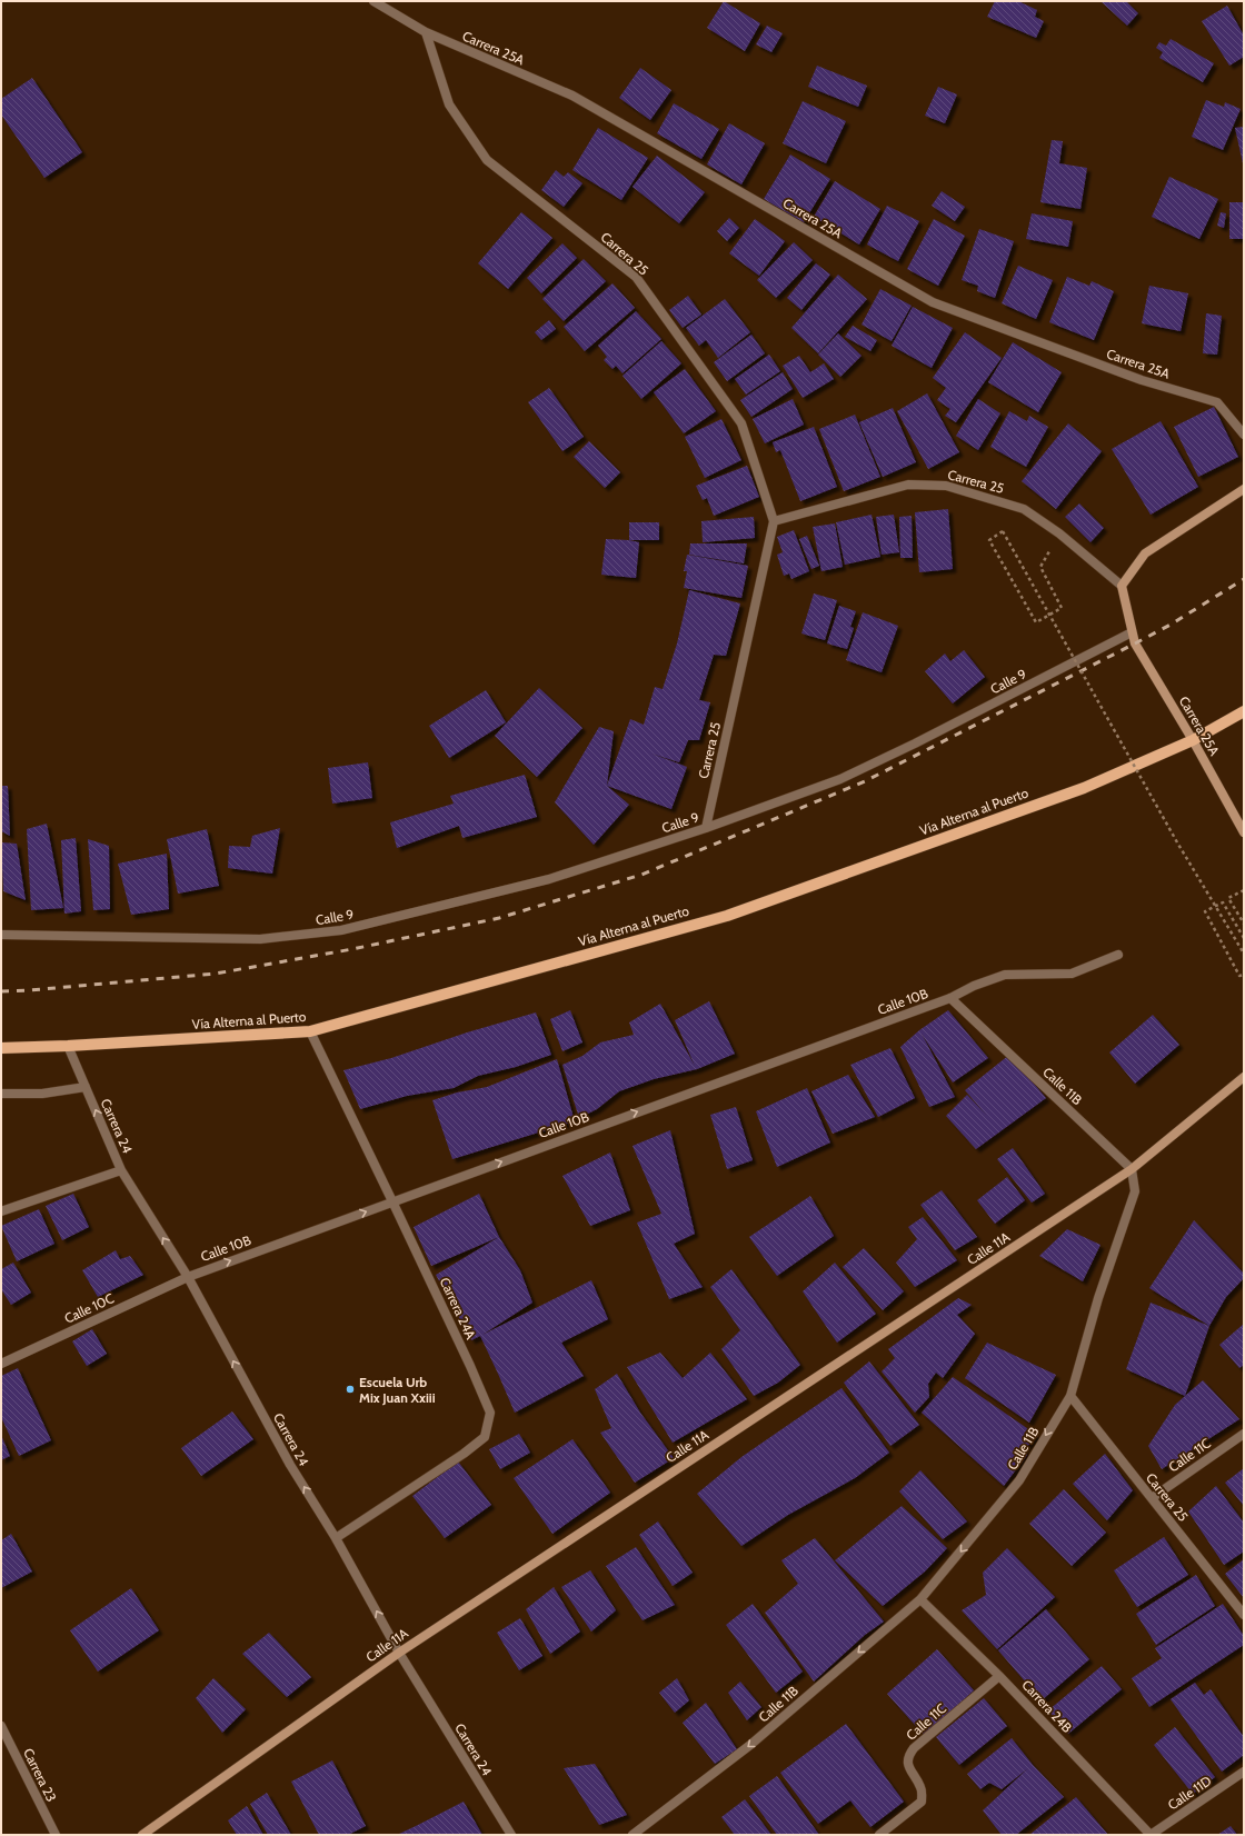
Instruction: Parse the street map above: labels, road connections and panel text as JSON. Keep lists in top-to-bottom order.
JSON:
{
  "streets": {
    "main road": ["Vía Alterna al Puerto"],
    "street": [
      "Carrera 25A",
      "Carrera 25",
      "Calle 9",
      "Calle 10B",
      "Calle 11B",
      "Carrera 24",
      "Calle 11A",
      "Calle 10C",
      "Carrera 24A",
      "Calle 11C",
      "Carrera 24B",
      "Carrera 23",
      "Calle 11D"
    ]
  },
  "crossings": [
    ["Carrera 25A", "Carrera 25"],
    ["Carrera 25A", "Calle 9"],
    ["Carrera 25A", "Vía Alterna al Puerto"],
    ["Carrera 25", "Calle 9"],
    ["Carrera 25", "Calle 11B"],
    ["Carrera 25", "Calle 11C"],
    ["Vía Alterna al Puerto", "Carrera 24"],
    ["Vía Alterna al Puerto", "Carrera 24A"],
    ["Calle 10B", "Calle 11B"],
    ["Calle 10B", "Carrera 24"],
    ["Calle 10B", "Calle 10C"],
    ["Calle 10B", "Carrera 24A"],
    ["Calle 11B", "Calle 11A"],
    ["Calle 11B", "Carrera 24B"],
    ["Carrera 24", "Calle 11A"],
    ["Carrera 24", "Calle 10C"],
    ["Carrera 24", "Carrera 24A"],
    ["Calle 11C", "Carrera 24B"],
    ["Carrera 24B", "Calle 11D"]
  ],
  "one_way": ["Calle 10B", "Calle 11B", "Carrera 24"],
  "places": ["Escuela Urb Mix Juan Xxiii"]
}
